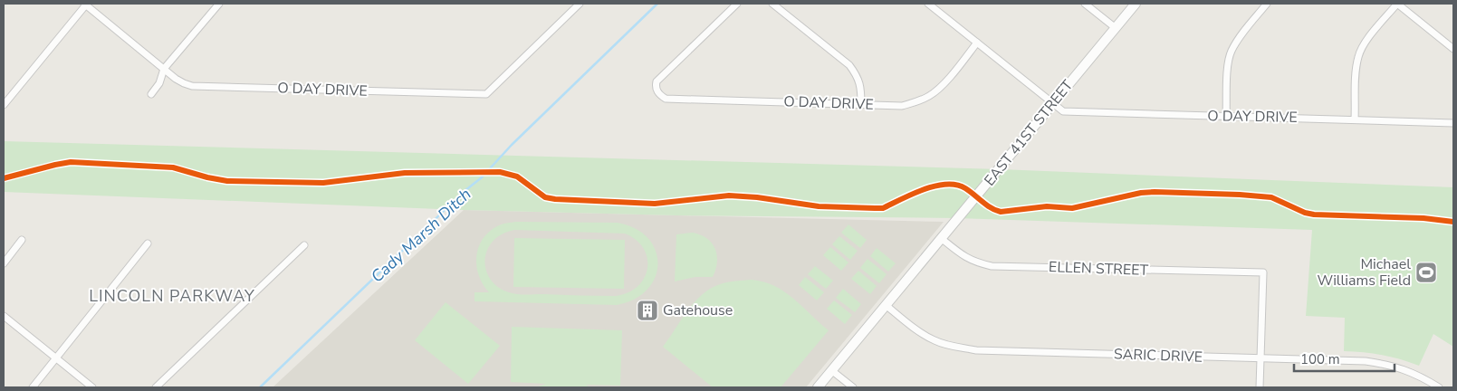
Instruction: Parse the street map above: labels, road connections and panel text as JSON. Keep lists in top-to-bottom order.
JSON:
{
  "streets": {
    "street": [
      "O DAY DRIVE",
      "EAST 41ST STREET",
      "ELLEN STREET",
      "SARIC DRIVE"
    ]
  },
  "crossings": [
    ["O DAY DRIVE", "EAST 41ST STREET"],
    ["EAST 41ST STREET", "ELLEN STREET"],
    ["EAST 41ST STREET", "SARIC DRIVE"],
    ["ELLEN STREET", "SARIC DRIVE"]
  ],
  "districts": ["LINCOLN PARKWAY"],
  "water": ["Cady Marsh Ditch"],
  "places": {
    "sports": ["Michael Williams Field"],
    "building": ["Gatehouse"]
  },
  "scale_bar": "100 m"
}
